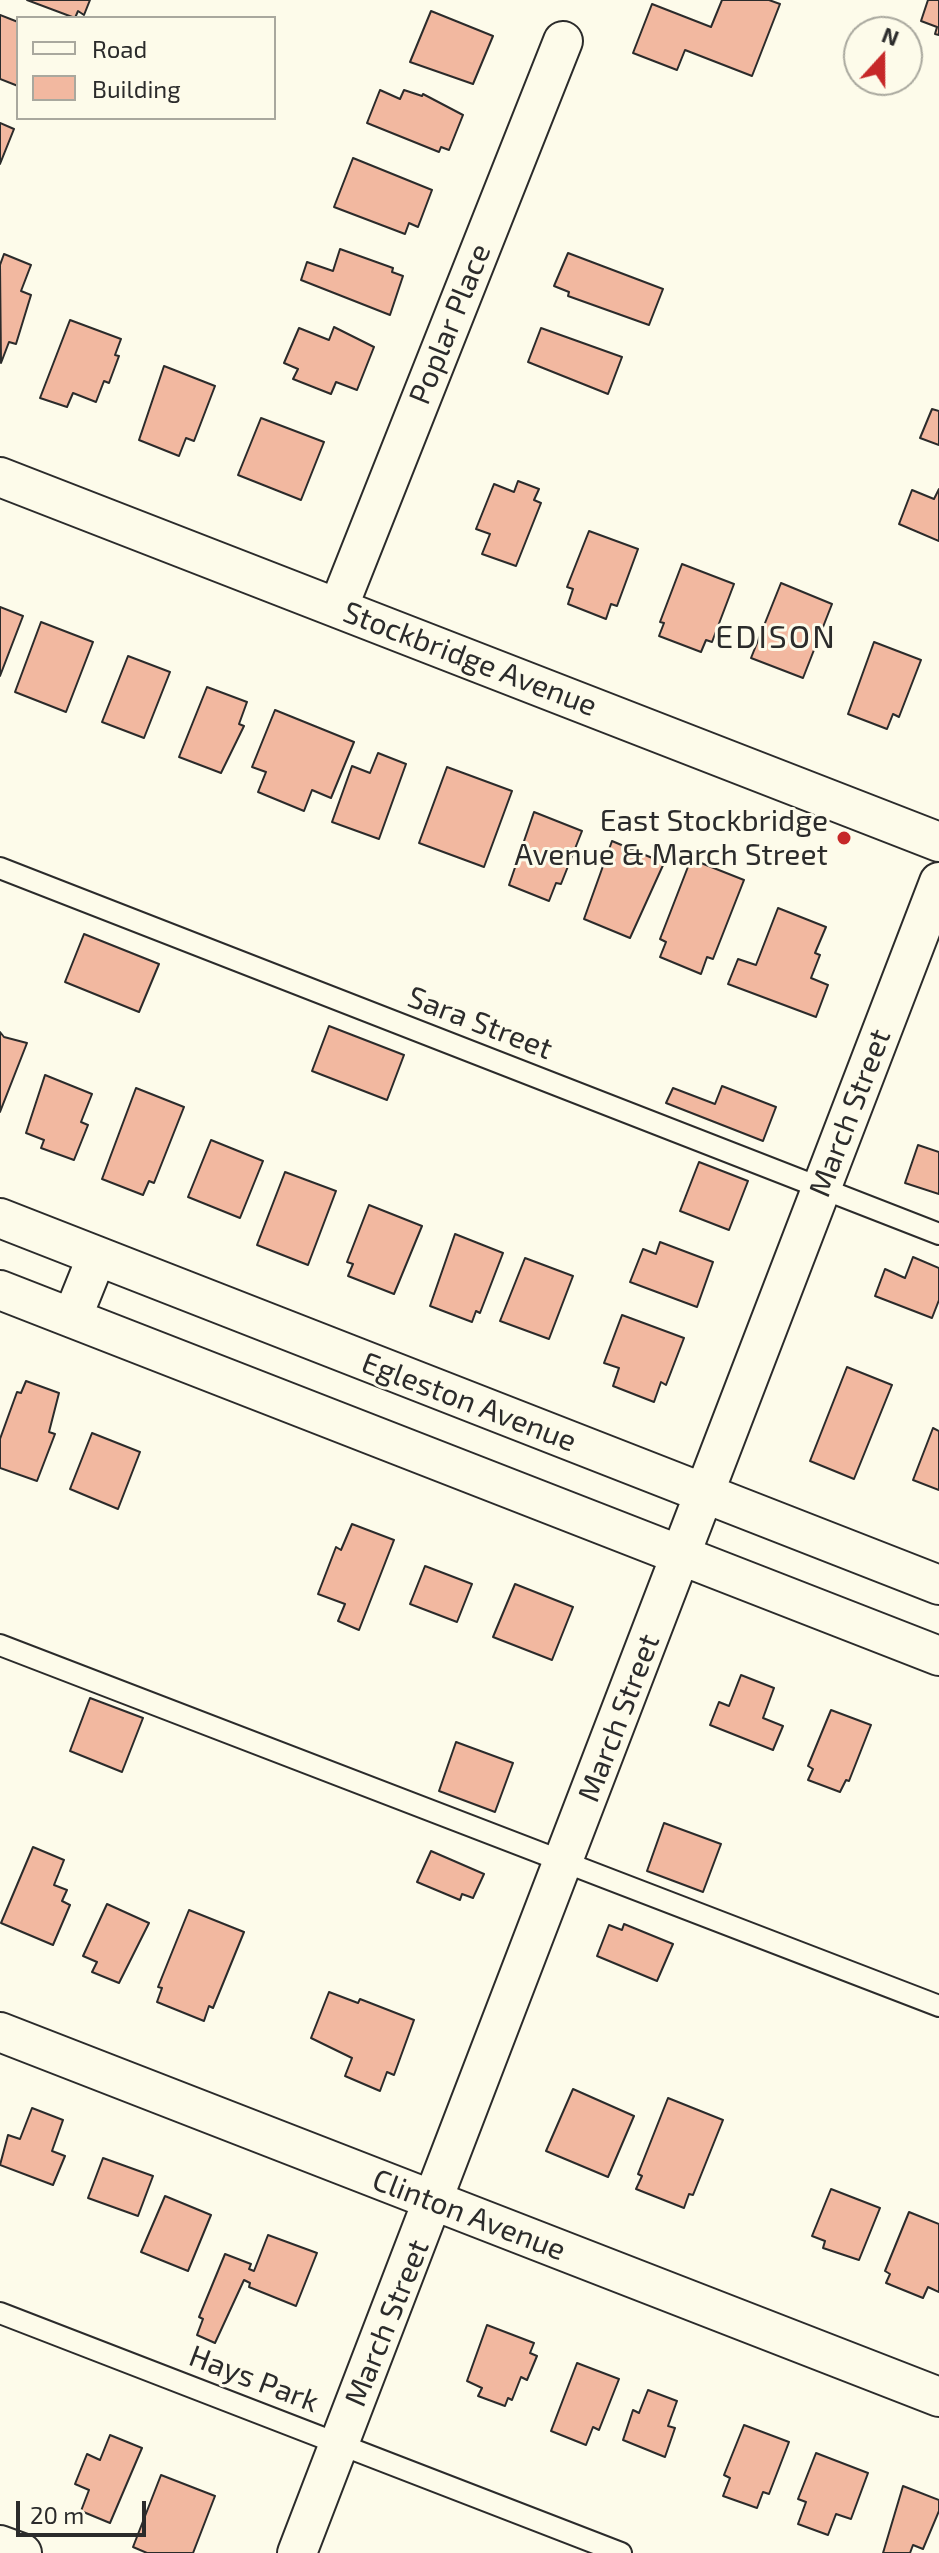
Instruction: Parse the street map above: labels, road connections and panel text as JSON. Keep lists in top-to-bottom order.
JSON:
{
  "streets": {
    "street": [
      "Poplar Place",
      "Stockbridge Avenue",
      "March Street",
      "Egleston Avenue",
      "Clinton Avenue"
    ],
    "lane": ["Sara Street", "Hays Park"]
  },
  "crossings": [
    ["Poplar Place", "Stockbridge Avenue"],
    ["Sara Street", "March Street"],
    ["March Street", "Egleston Avenue"],
    ["March Street", "Clinton Avenue"],
    ["March Street", "Hays Park"]
  ],
  "districts": ["EDISON"],
  "places": ["East Stockbridge Avenue & March Street"],
  "legend": ["Road", "Building"],
  "scale_bar": "20 m",
  "north": "top"
}
